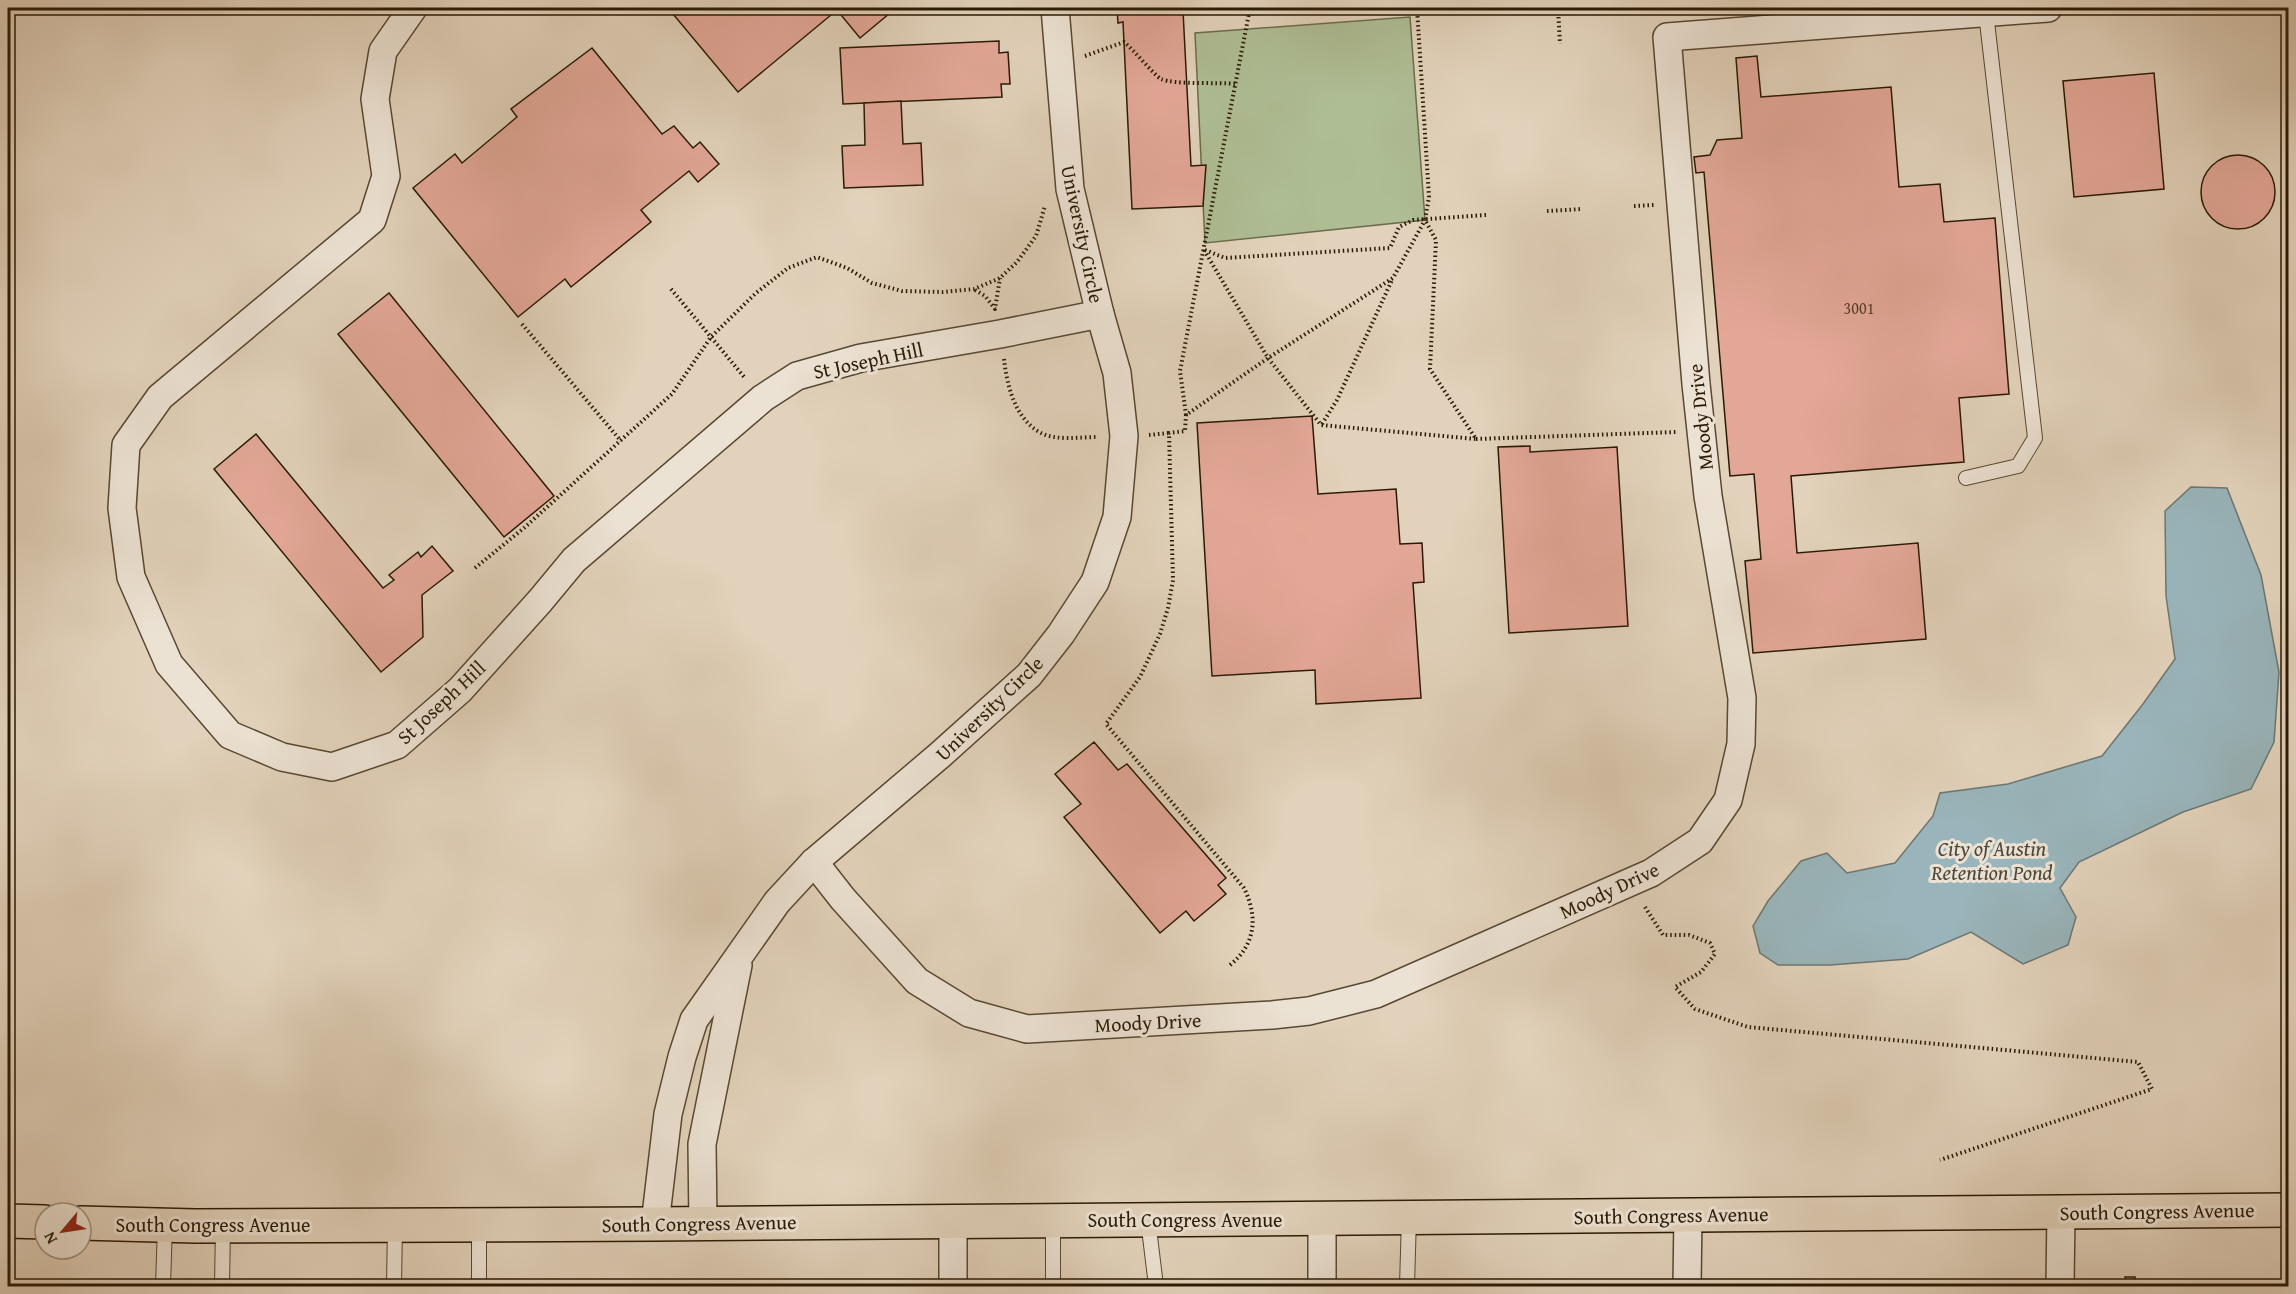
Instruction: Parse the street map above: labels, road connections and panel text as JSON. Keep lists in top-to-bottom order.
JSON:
{
  "streets": {
    "main road": ["South Congress Avenue"],
    "street": ["University Circle", "St Joseph Hill", "Moody Drive"]
  },
  "crossings": [
    ["University Circle", "St Joseph Hill"],
    ["University Circle", "Moody Drive"],
    ["University Circle", "South Congress Avenue"]
  ],
  "water": ["City of Austin Retention Pond"],
  "house_numbers": ["3001"],
  "north": "bottom left"
}
